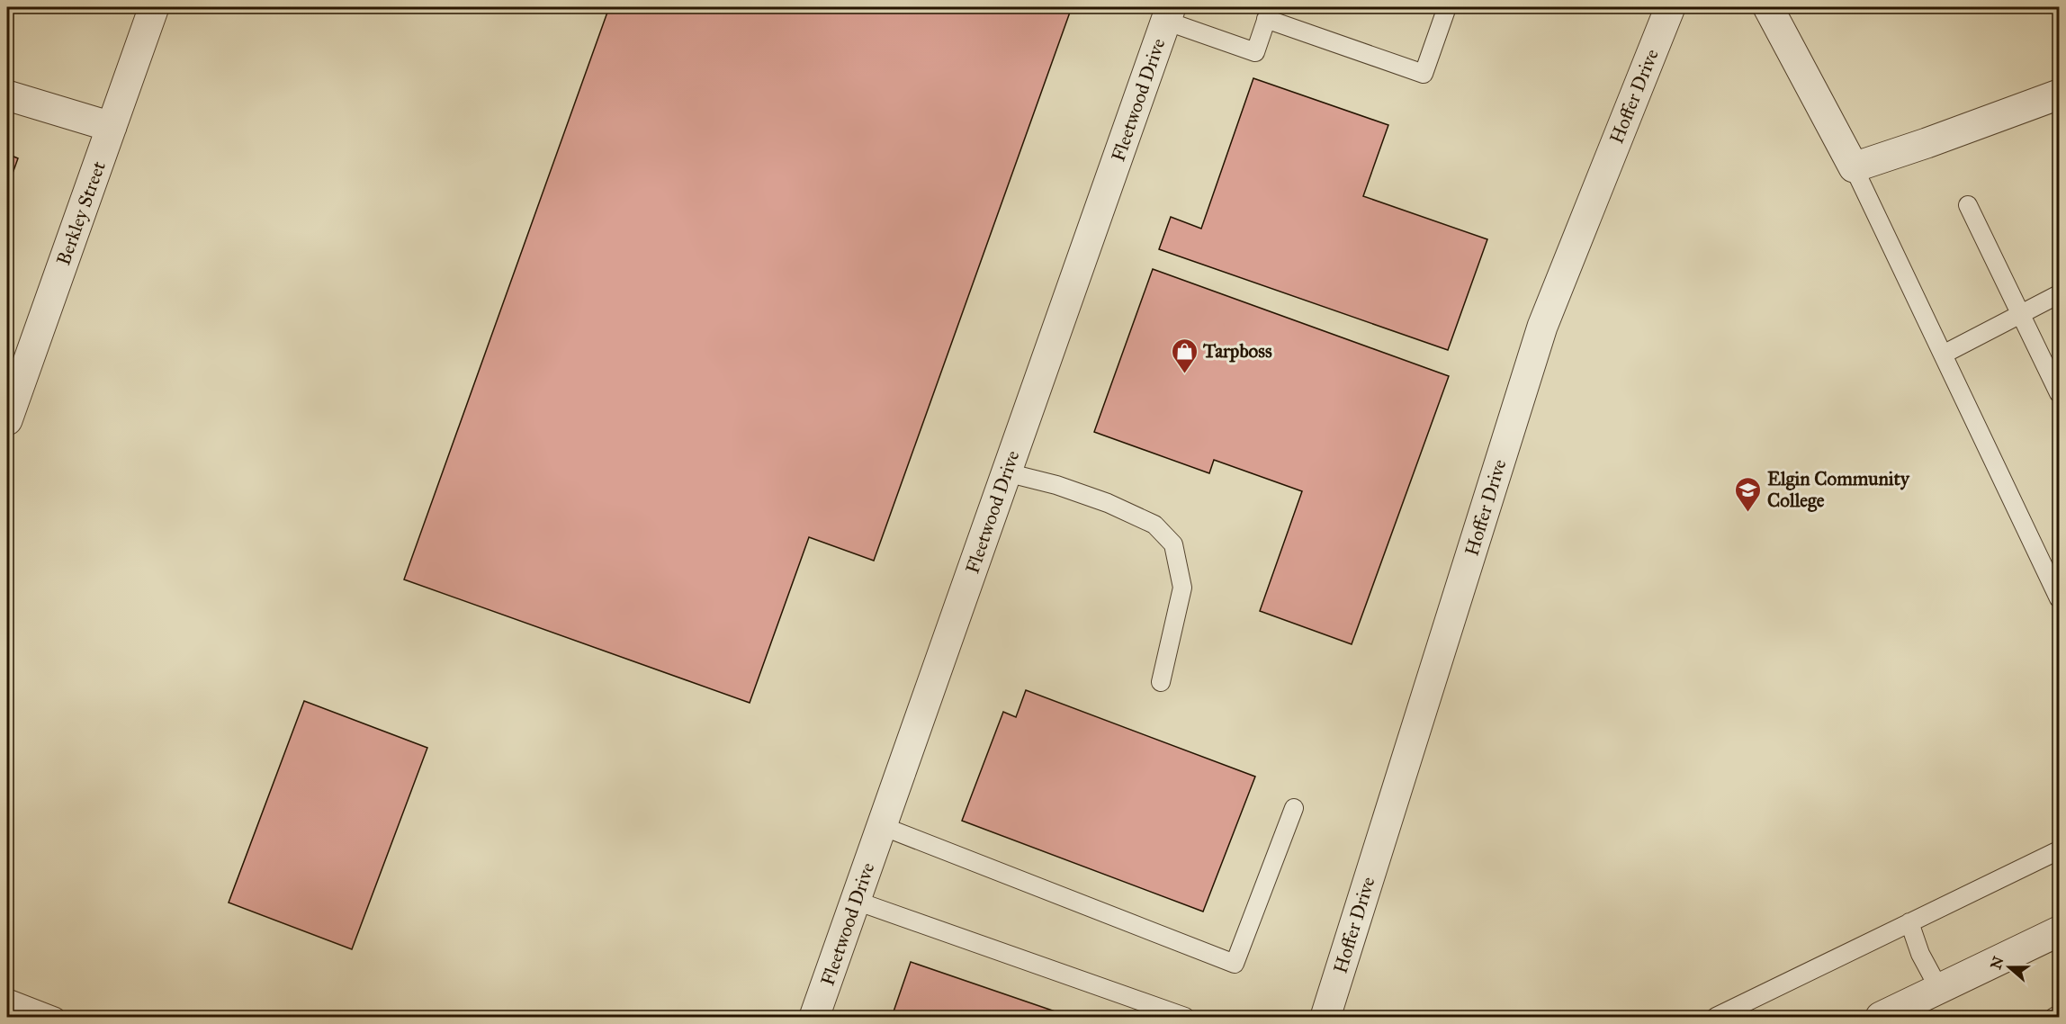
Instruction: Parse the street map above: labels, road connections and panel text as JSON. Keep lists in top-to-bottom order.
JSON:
{
  "streets": {
    "street": ["Hoffer Drive", "Fleetwood Drive", "Berkley Street"]
  },
  "places": {
    "shop": ["Tarpboss"],
    "school or university": ["Elgin Community College"]
  },
  "north": "left"
}
